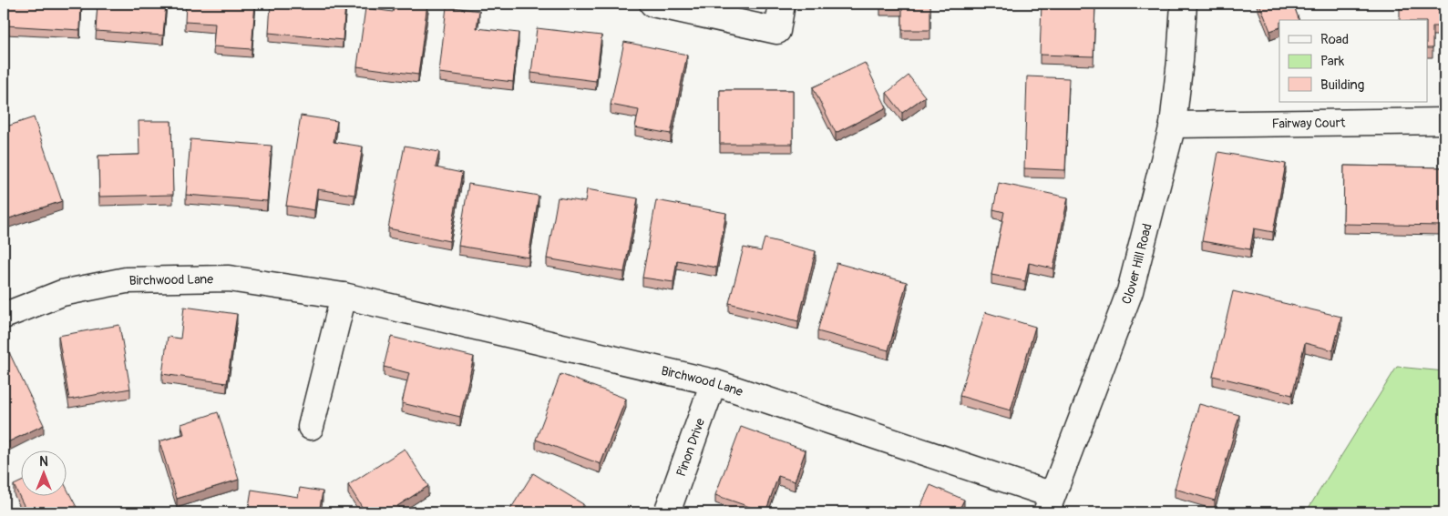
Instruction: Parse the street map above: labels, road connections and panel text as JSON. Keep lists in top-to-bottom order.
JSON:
{
  "streets": {
    "street": [
      "Fairway Court",
      "Clover Hill Road",
      "Birchwood Lane",
      "Pinon Drive"
    ]
  },
  "crossings": [
    ["Fairway Court", "Clover Hill Road"],
    ["Clover Hill Road", "Birchwood Lane"],
    ["Birchwood Lane", "Pinon Drive"]
  ],
  "legend": ["Road", "Park", "Building"],
  "north": "top"
}
